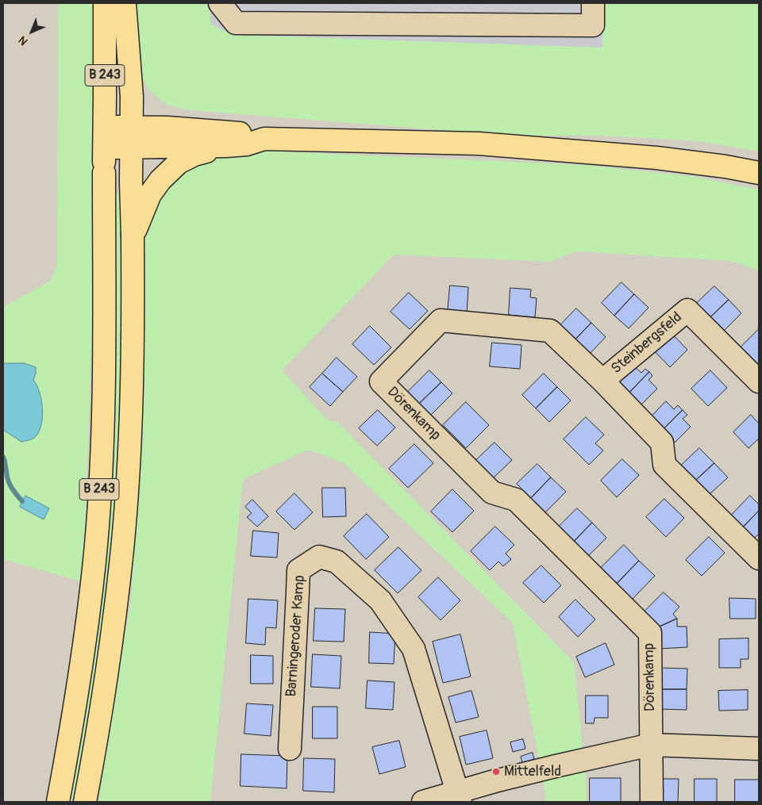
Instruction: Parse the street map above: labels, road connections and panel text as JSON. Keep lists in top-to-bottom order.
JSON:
{
  "streets": {
    "main road": ["B 243"],
    "street": ["Steinbergsfeld", "Dörenkamp", "Barningeroder Kamp"]
  },
  "crossings": [
    ["Steinbergsfeld", "Dörenkamp"]
  ],
  "places": ["Mittelfeld"],
  "north": "bottom left"
}
